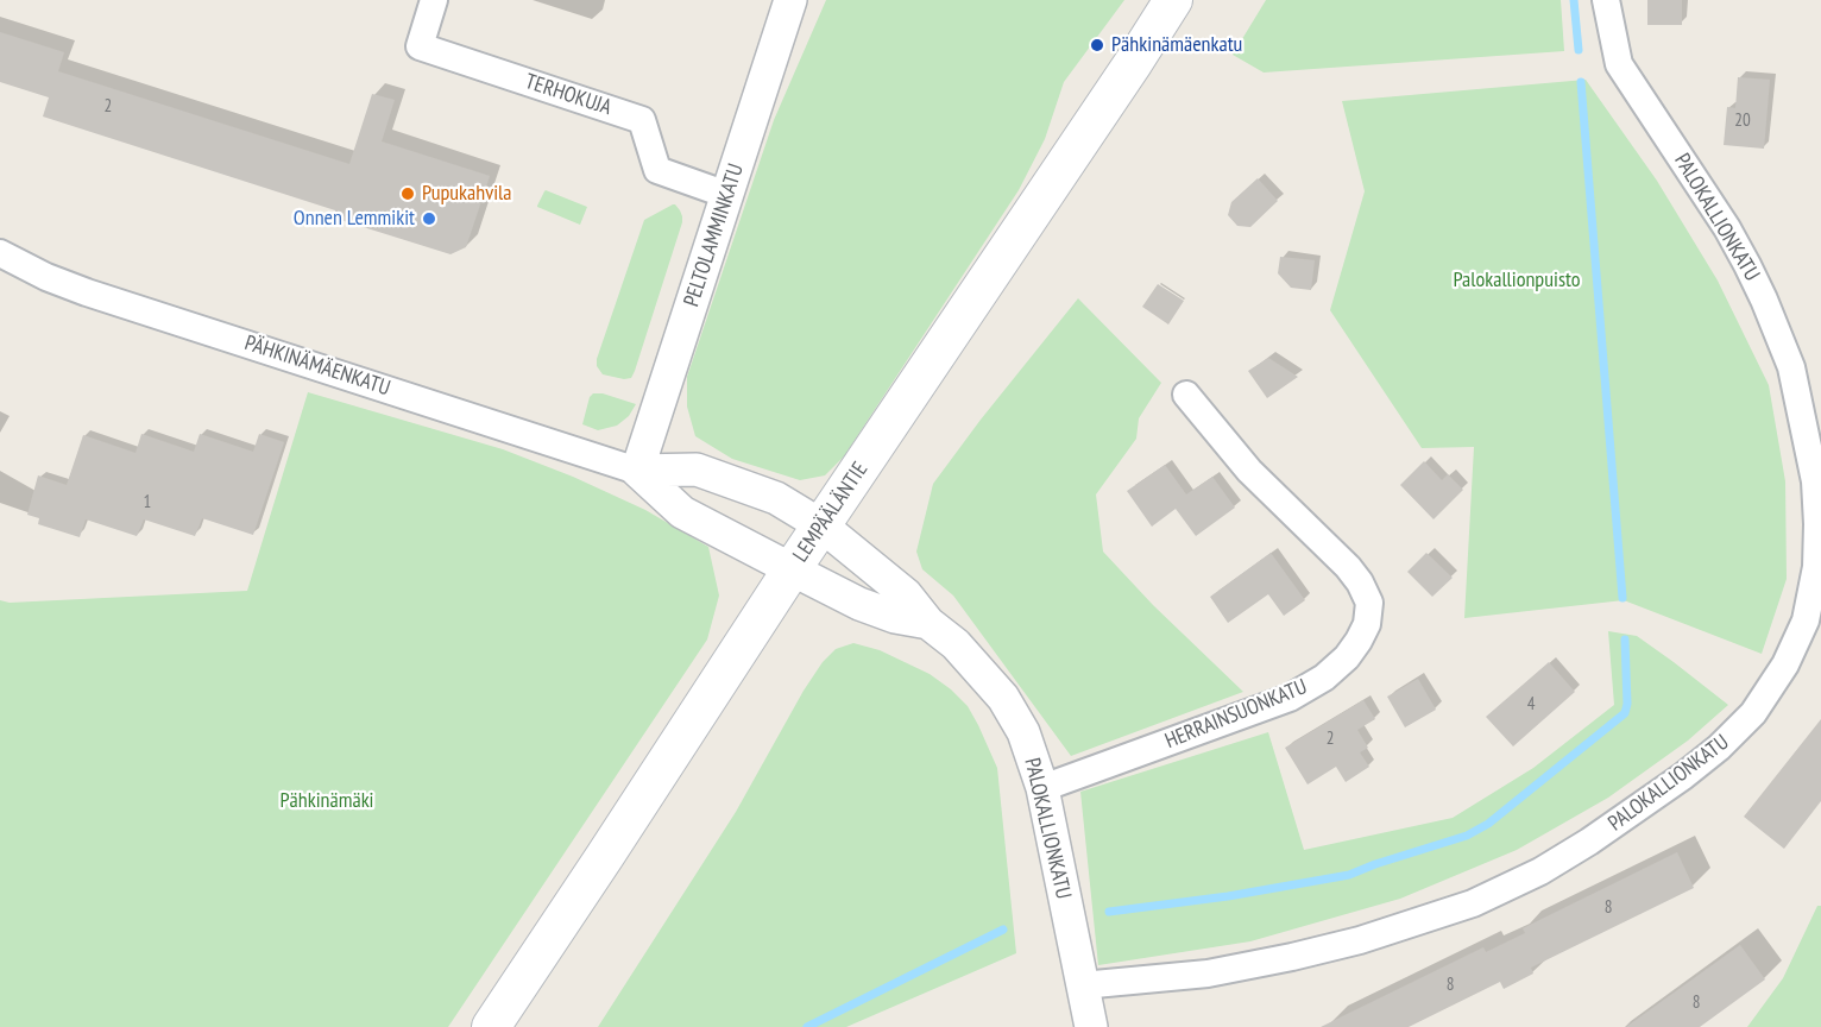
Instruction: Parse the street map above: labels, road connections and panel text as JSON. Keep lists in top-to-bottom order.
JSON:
{
  "streets": {
    "main road": ["LEMPÄÄLÄNTIE"],
    "street": [
      "TERHOKUJA",
      "PALOKALLIONKATU",
      "PELTOLAMMINKATU",
      "PÄHKINÄMÄENKATU",
      "HERRAINSUONKATU"
    ]
  },
  "crossings": [
    ["TERHOKUJA", "PELTOLAMMINKATU"],
    ["PALOKALLIONKATU", "PÄHKINÄMÄENKATU"],
    ["PALOKALLIONKATU", "LEMPÄÄLÄNTIE"],
    ["PALOKALLIONKATU", "HERRAINSUONKATU"],
    ["PELTOLAMMINKATU", "PÄHKINÄMÄENKATU"],
    ["PÄHKINÄMÄENKATU", "LEMPÄÄLÄNTIE"]
  ],
  "parks": ["Palokallionpuisto", "Pähkinämäki"],
  "places": ["Pähkinämäenkatu", "Pupukahvila", "Onnen Lemmikit"],
  "house_numbers": [
    "2",
    "20",
    "1",
    "4",
    "2",
    "8",
    "8",
    "8"
  ]
}
